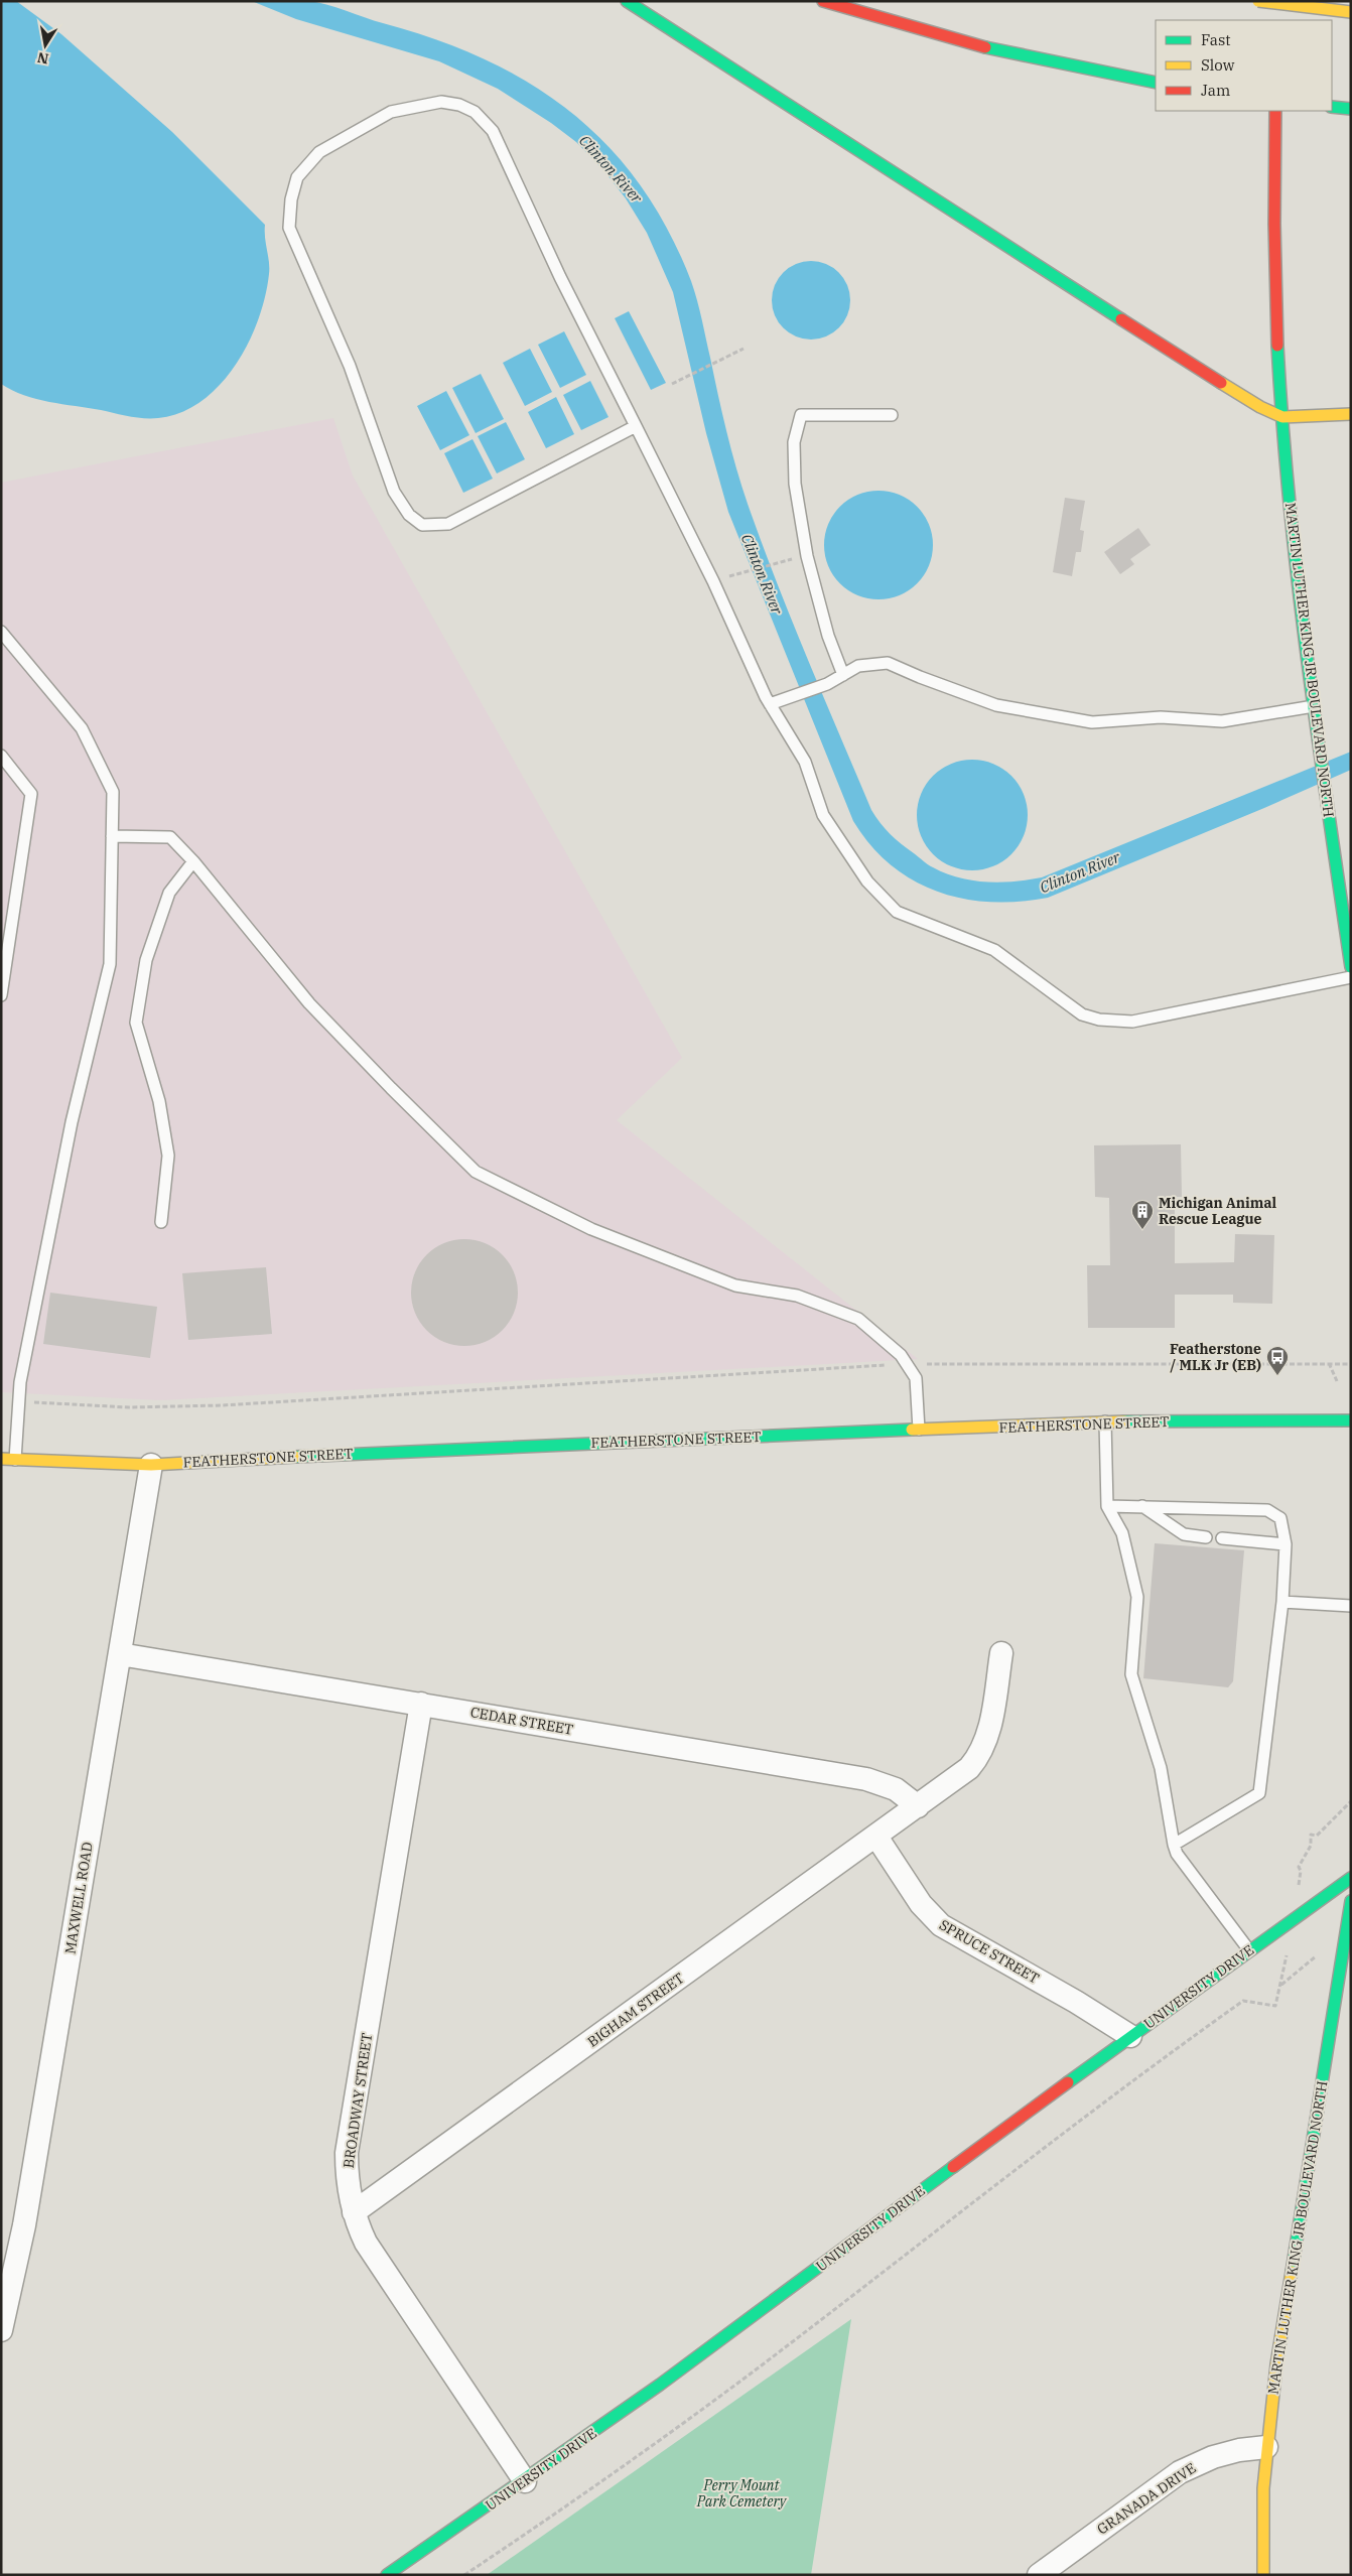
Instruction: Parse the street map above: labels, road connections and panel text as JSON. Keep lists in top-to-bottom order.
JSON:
{
  "streets": {
    "main road": ["MARTIN LUTHER KING JR BOULEVARD NORTH", "FEATHERSTONE STREET", "UNIVERSITY DRIVE"],
    "street": [
      "CEDAR STREET",
      "MAXWELL ROAD",
      "SPRUCE STREET",
      "BIGHAM STREET",
      "BROADWAY STREET",
      "GRANADA DRIVE"
    ]
  },
  "crossings": [
    ["MARTIN LUTHER KING JR BOULEVARD NORTH", "GRANADA DRIVE"],
    ["FEATHERSTONE STREET", "MAXWELL ROAD"],
    ["CEDAR STREET", "MAXWELL ROAD"],
    ["CEDAR STREET", "BIGHAM STREET"],
    ["CEDAR STREET", "BROADWAY STREET"],
    ["SPRUCE STREET", "UNIVERSITY DRIVE"],
    ["SPRUCE STREET", "BIGHAM STREET"],
    ["UNIVERSITY DRIVE", "BROADWAY STREET"],
    ["BIGHAM STREET", "BROADWAY STREET"]
  ],
  "water": ["Clinton River"],
  "parks": ["Perry Mount Park Cemetery"],
  "places": {
    "building": ["Michigan Animal Rescue League"],
    "bus stop": ["Featherstone / MLK Jr (EB)"]
  },
  "legend": ["Fast", "Slow", "Jam"],
  "north": "bottom"
}
